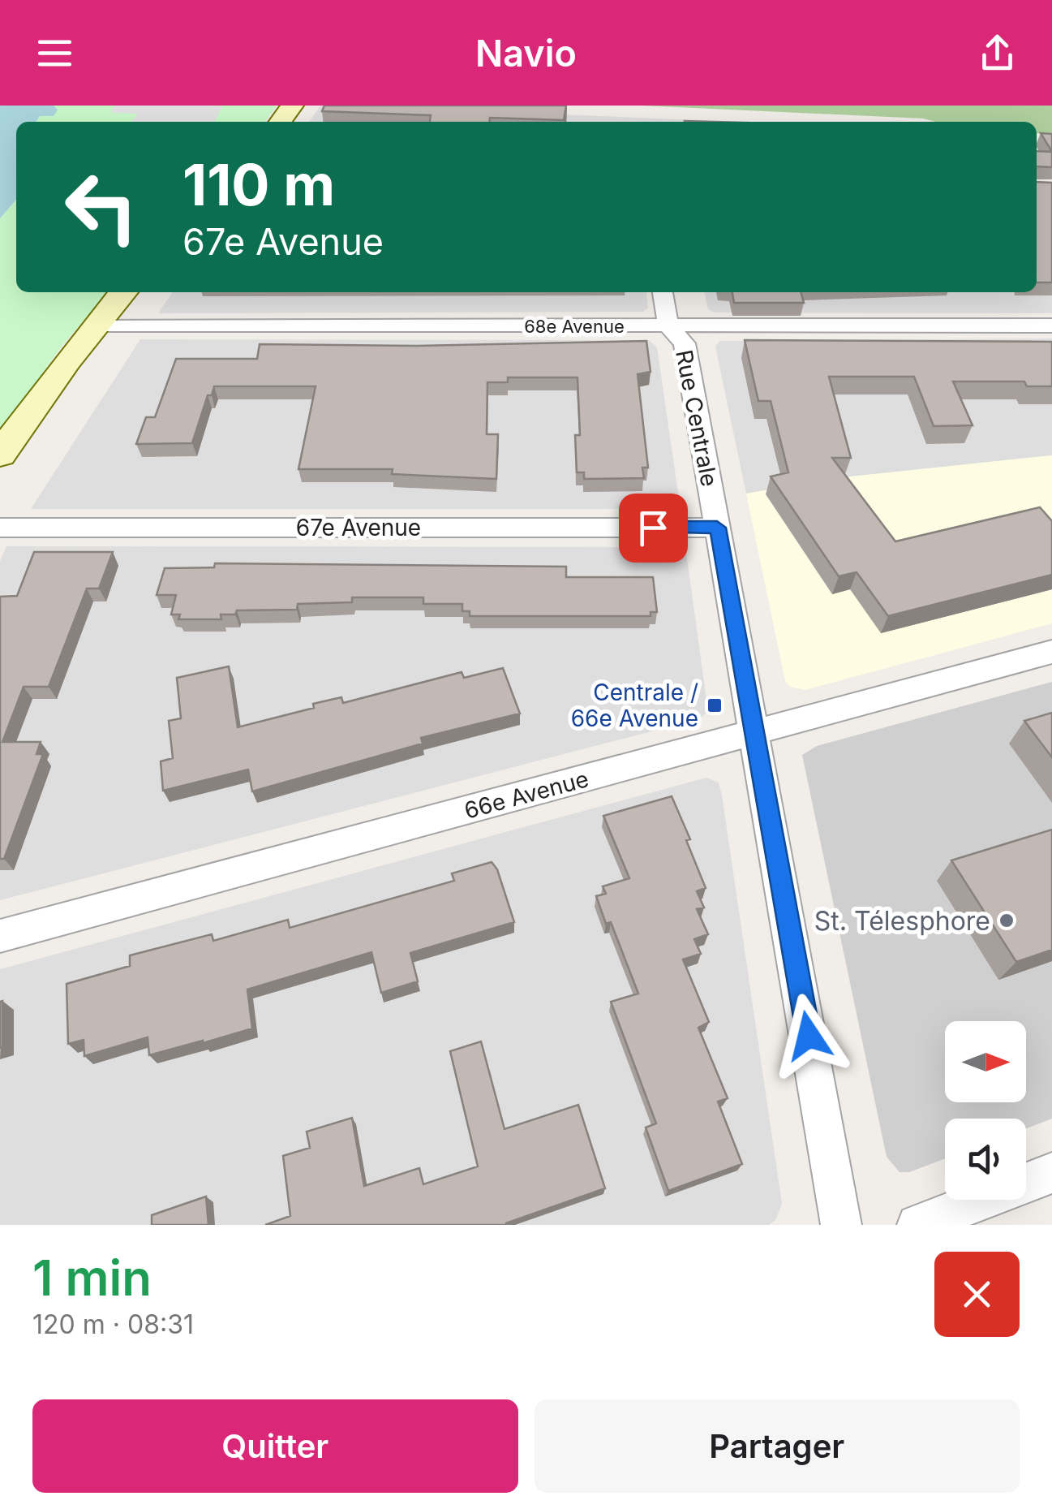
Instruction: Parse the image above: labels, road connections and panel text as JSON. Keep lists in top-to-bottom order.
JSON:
{
  "streets": {
    "street": [
      "68e Avenue",
      "Rue Centrale",
      "67e Avenue",
      "66e Avenue"
    ]
  },
  "crossings": [
    ["68e Avenue", "Rue Centrale"],
    ["Rue Centrale", "67e Avenue"],
    ["Rue Centrale", "66e Avenue"]
  ],
  "places": {
    "transit": ["Centrale / 66e Avenue"],
    "other": ["St. Télesphore"]
  },
  "north": "right",
  "page": {
    "header": "Navio",
    "turn": ["110 m", "67e Avenue"],
    "heading": ["1 min", "120 m · 08:31"],
    "buttons": ["Quitter", "Partager"]
  }
}
